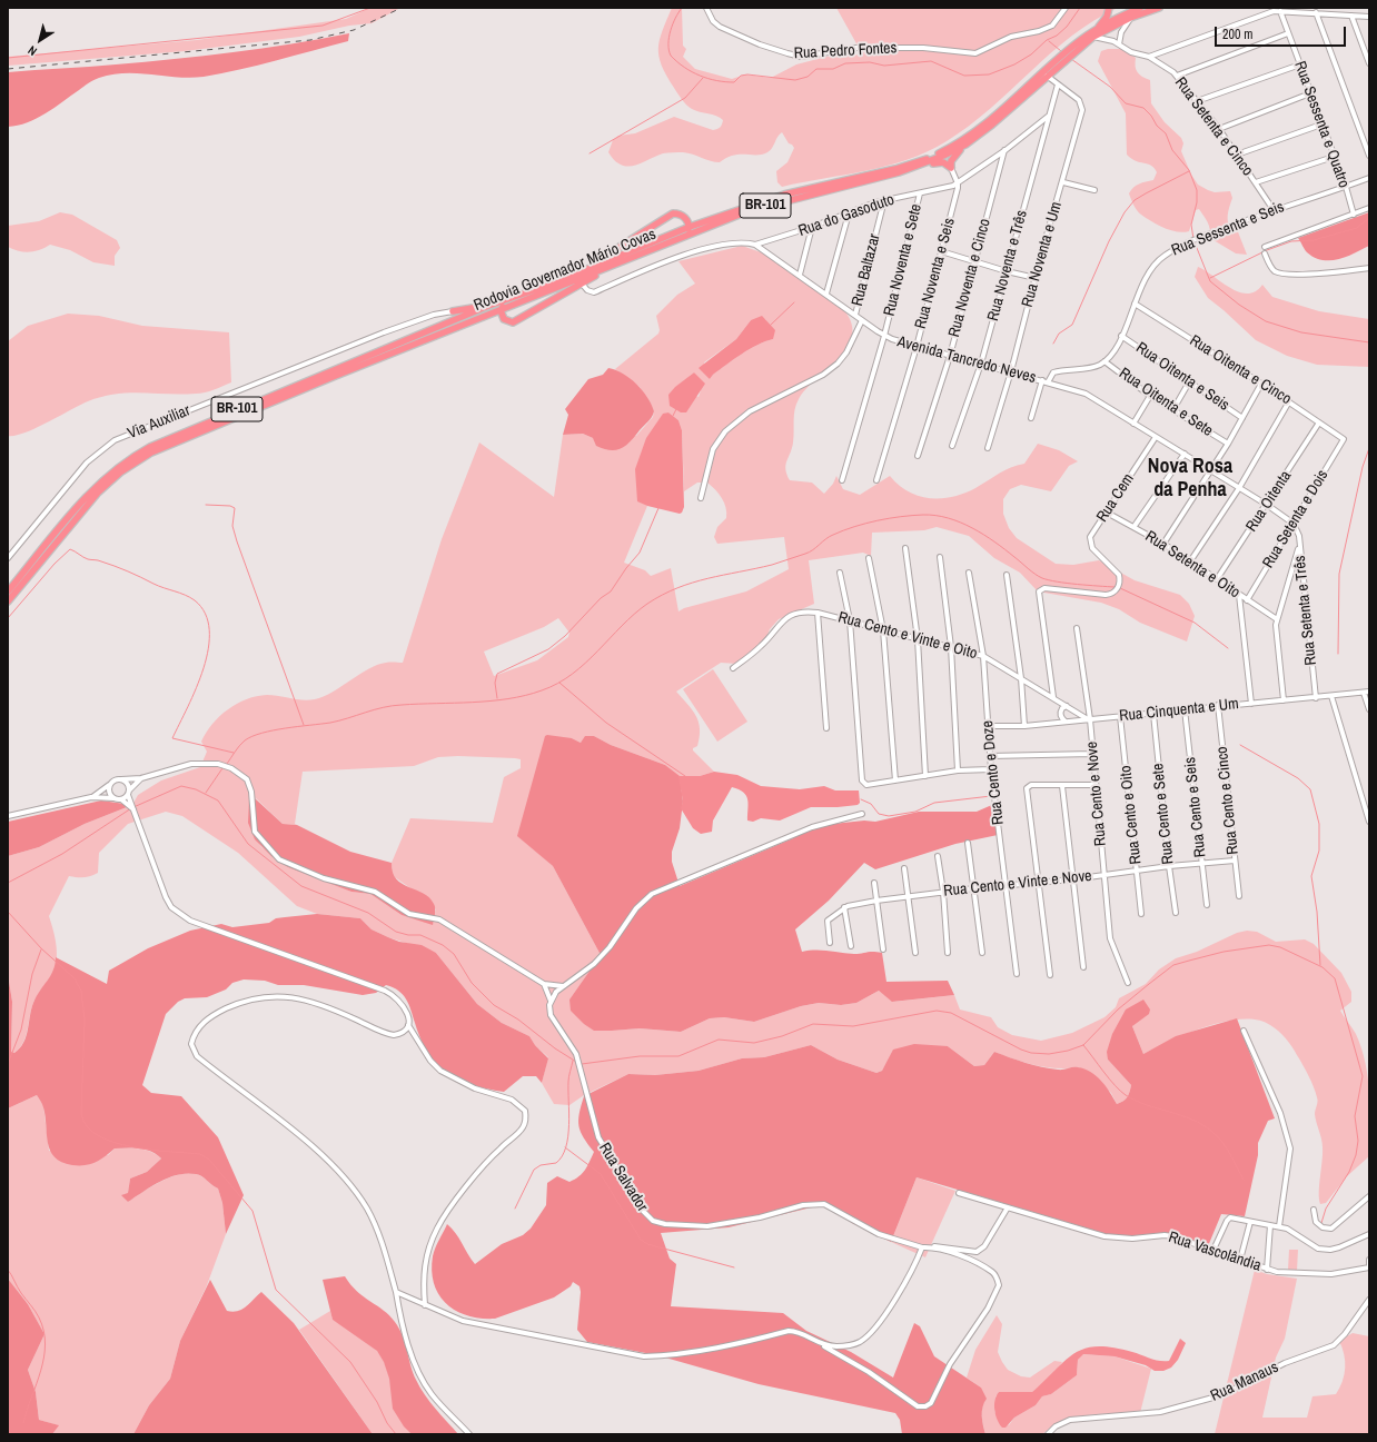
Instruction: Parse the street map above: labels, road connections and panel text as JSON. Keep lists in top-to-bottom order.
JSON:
{
  "streets": {
    "highway": ["BR-101", "Rodovia Governador Mário Covas"],
    "street": [
      "Rua Pedro Fontes",
      "Rua Sessenta e Quatro",
      "Rua Setenta e Cinco",
      "Rua do Gasoduto",
      "Rua Sessenta e Seis",
      "Rua Noventa e Um",
      "Rua Noventa e Sete",
      "Rua Noventa e Três",
      "Rua Baltazar",
      "Rua Noventa e Seis",
      "Rua Noventa e Cinco",
      "Avenida Tancredo Neves",
      "Rua Oitenta e Cinco",
      "Rua Oitenta e Seis",
      "Rua Oitenta e Sete",
      "Via Auxiliar",
      "Rua Cem",
      "Rua Oitenta",
      "Rua Setenta e Dois",
      "Rua Setenta e Oito",
      "Rua Setenta e Três",
      "Rua Cento e Vinte e Oito",
      "Rua Cinquenta e Um",
      "Rua Cento e Doze",
      "Rua Cento e Nove",
      "Rua Cento e Cinco",
      "Rua Cento e Seis",
      "Rua Cento e Sete",
      "Rua Cento e Oito",
      "Rua Cento e Vinte e Nove",
      "Rua Salvador",
      "Rua Vascolândia",
      "Rua Manaus"
    ]
  },
  "crossings": [
    ["Rua Sessenta e Quatro", "Rua Sessenta e Seis"],
    ["Rua Setenta e Cinco", "Rua Sessenta e Seis"],
    ["Rua Setenta e Cinco", "Rodovia Governador Mário Covas"],
    ["Rua do Gasoduto", "Rua Noventa e Sete"],
    ["Rua do Gasoduto", "Rua Noventa e Três"],
    ["Rua do Gasoduto", "Rua Baltazar"],
    ["Rua do Gasoduto", "Rua Noventa e Seis"],
    ["Rua do Gasoduto", "Rua Noventa e Cinco"],
    ["Rua do Gasoduto", "Avenida Tancredo Neves"],
    ["Rua Sessenta e Seis", "Rua Oitenta e Cinco"],
    ["Rua Sessenta e Seis", "Rua Oitenta e Seis"],
    ["Rua Sessenta e Seis", "Rua Oitenta e Sete"],
    ["Rua Noventa e Um", "Rua Noventa e Três"],
    ["Rua Noventa e Um", "Rodovia Governador Mário Covas"],
    ["Rua Noventa e Um", "Avenida Tancredo Neves"],
    ["Rua Noventa e Sete", "Avenida Tancredo Neves"],
    ["Rua Noventa e Três", "Avenida Tancredo Neves"],
    ["Rua Baltazar", "Avenida Tancredo Neves"],
    ["Rua Noventa e Seis", "Avenida Tancredo Neves"],
    ["Rua Noventa e Cinco", "Avenida Tancredo Neves"],
    ["Avenida Tancredo Neves", "Rua Cem"],
    ["Avenida Tancredo Neves", "Rua Oitenta"],
    ["Avenida Tancredo Neves", "Rua Setenta e Dois"],
    ["Avenida Tancredo Neves", "Rua Setenta e Três"],
    ["Rua Oitenta e Cinco", "Rua Oitenta"],
    ["Rua Oitenta e Cinco", "Rua Setenta e Dois"],
    ["Rua Cem", "Rua Setenta e Oito"],
    ["Rua Cem", "Rua Cento e Vinte e Oito"],
    ["Rua Oitenta", "Rua Setenta e Oito"],
    ["Rua Setenta e Dois", "Rua Setenta e Oito"],
    ["Rua Setenta e Dois", "Rua Setenta e Três"],
    ["Rua Setenta e Três", "Rua Cinquenta e Um"],
    ["Rua Cento e Vinte e Oito", "Rua Cinquenta e Um"],
    ["Rua Cento e Vinte e Oito", "Rua Cento e Doze"],
    ["Rua Cento e Vinte e Oito", "Rua Cento e Nove"],
    ["Rua Cinquenta e Um", "Rua Cento e Doze"],
    ["Rua Cinquenta e Um", "Rua Cento e Nove"],
    ["Rua Cinquenta e Um", "Rua Cento e Cinco"],
    ["Rua Cinquenta e Um", "Rua Cento e Seis"],
    ["Rua Cinquenta e Um", "Rua Cento e Sete"],
    ["Rua Cinquenta e Um", "Rua Cento e Oito"],
    ["Rua Cento e Doze", "Rua Cento e Vinte e Nove"],
    ["Rua Cento e Nove", "Rua Cento e Vinte e Nove"],
    ["Rua Cento e Cinco", "Rua Cento e Vinte e Nove"],
    ["Rua Cento e Seis", "Rua Cento e Vinte e Nove"],
    ["Rua Cento e Sete", "Rua Cento e Vinte e Nove"],
    ["Rua Cento e Oito", "Rua Cento e Vinte e Nove"],
    ["Rua Salvador", "Rua Vascolândia"]
  ],
  "districts": ["Nova Rosa da Penha"],
  "scale_bar": "200 m",
  "north": "bottom left"
}
